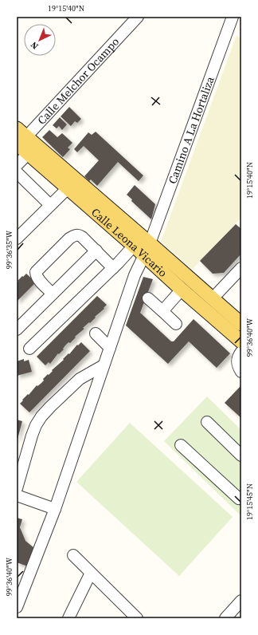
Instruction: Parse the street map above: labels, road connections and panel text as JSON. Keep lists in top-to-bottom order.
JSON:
{
  "streets": {
    "main road": ["Calle Leona Vicario"],
    "street": ["Calle Melchor Ocampo", "Camino A La Hortaliza"]
  },
  "crossings": [
    ["Calle Melchor Ocampo", "Calle Leona Vicario"],
    ["Camino A La Hortaliza", "Calle Leona Vicario"]
  ],
  "north": "bottom left",
  "coordinates": [
    "19°15'40\"N",
    "99°36'35\"W",
    "99°36'40\"W",
    "19°15'45\"N"
  ]
}
